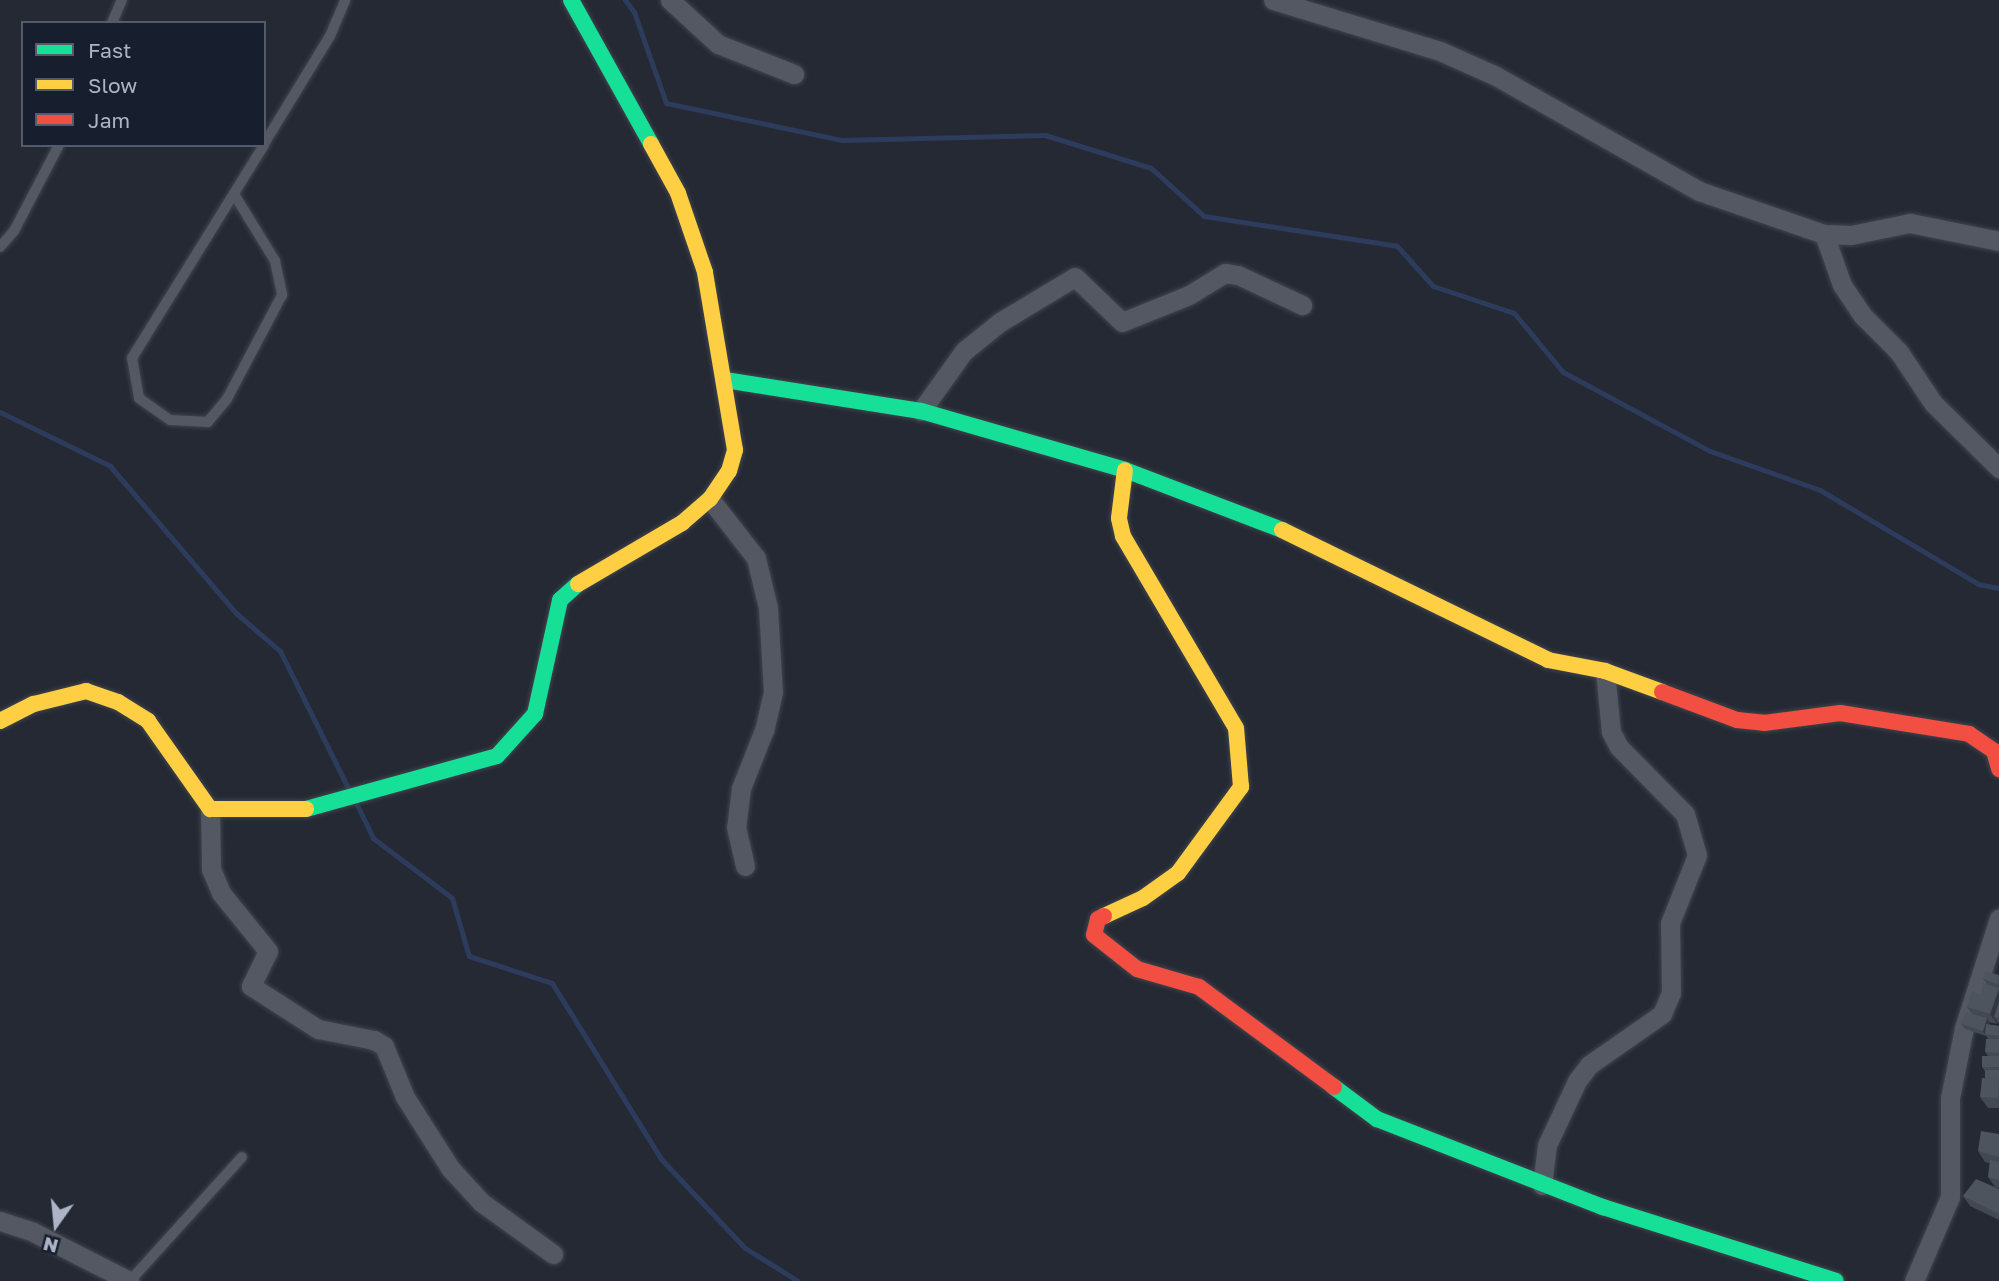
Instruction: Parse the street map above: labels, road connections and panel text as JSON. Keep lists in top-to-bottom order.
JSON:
{
  "legend": ["Fast", "Slow", "Jam"],
  "north": "bottom"
}
